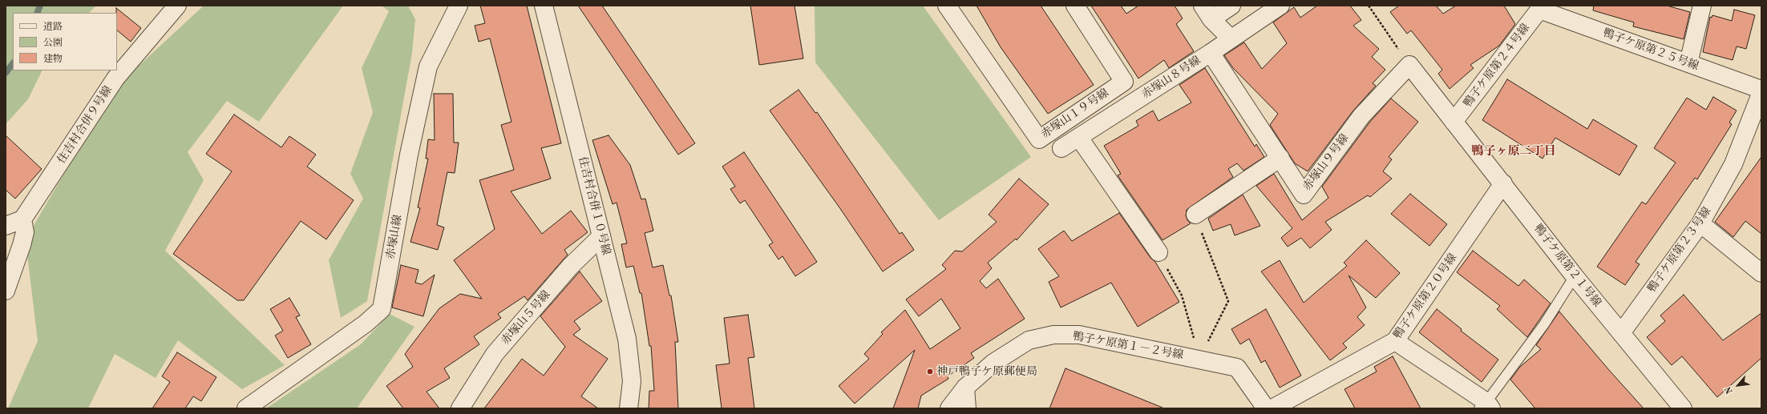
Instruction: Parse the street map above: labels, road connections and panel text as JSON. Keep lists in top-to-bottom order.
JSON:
{
  "streets": {
    "street": [
      "鴨子ケ原第２５号線",
      "鴨子ケ原第２４号線",
      "赤塚山８号線",
      "赤塚山１９号線",
      "住吉村合併９号線",
      "赤塚山９号線",
      "住吉村合併１０号線",
      "赤塚山線",
      "鴨子ケ原第２３号線",
      "鴨子ケ原第２１号線",
      "鴨子ケ原第２０号線",
      "赤塚山５号線",
      "鴨子ケ原第１－２号線"
    ]
  },
  "crossings": [
    ["鴨子ケ原第２５号線", "鴨子ケ原第２４号線"],
    ["鴨子ケ原第２４号線", "鴨子ケ原第２１号線"],
    ["赤塚山８号線", "赤塚山９号線"],
    ["住吉村合併１０号線", "赤塚山５号線"],
    ["鴨子ケ原第２３号線", "鴨子ケ原第２１号線"],
    ["鴨子ケ原第２１号線", "鴨子ケ原第２０号線"]
  ],
  "districts": ["鴨子ヶ原二丁目"],
  "places": ["神戸鴨子ケ原郵便局"],
  "legend": ["道路", "公園", "建物"],
  "north": "bottom left"
}
